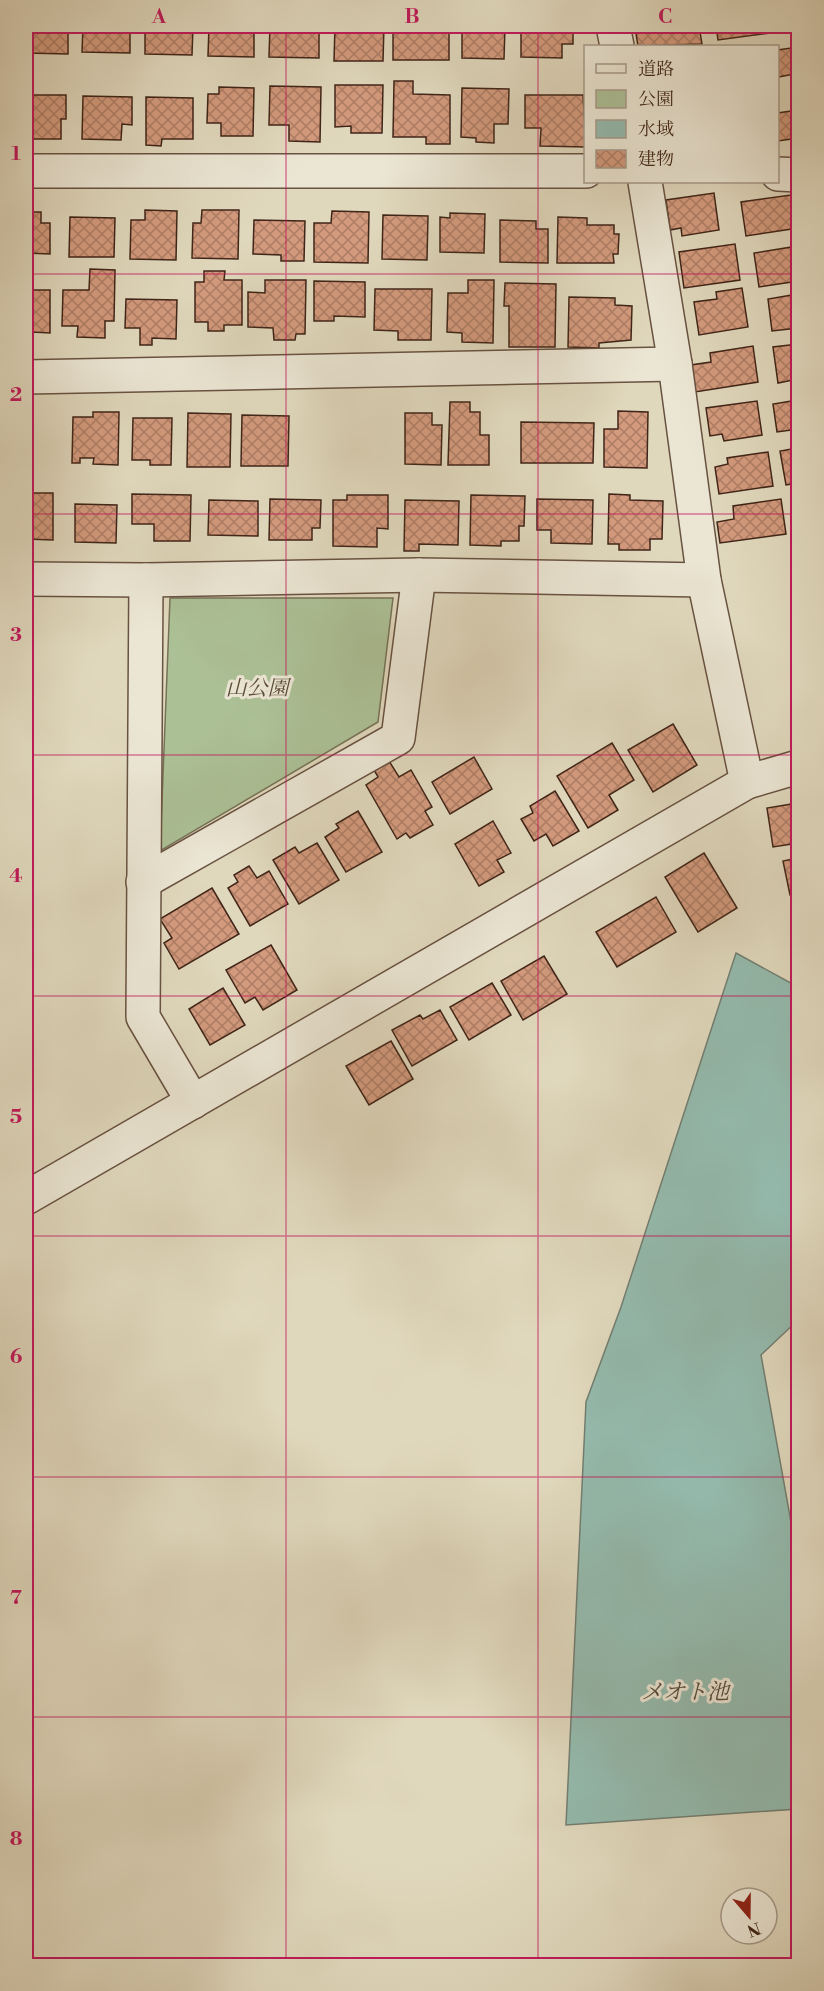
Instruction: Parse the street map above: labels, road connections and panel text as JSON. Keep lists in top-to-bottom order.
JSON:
{
  "water": ["メオト池"],
  "parks": ["山公園"],
  "legend": [
    "道路",
    "公園",
    "水域",
    "建物"
  ],
  "north": "bottom",
  "grid": {
    "columns": ["A", "B", "C"],
    "rows": [
      "1",
      "2",
      "3",
      "4",
      "5",
      "6",
      "7",
      "8"
    ]
  }
}
